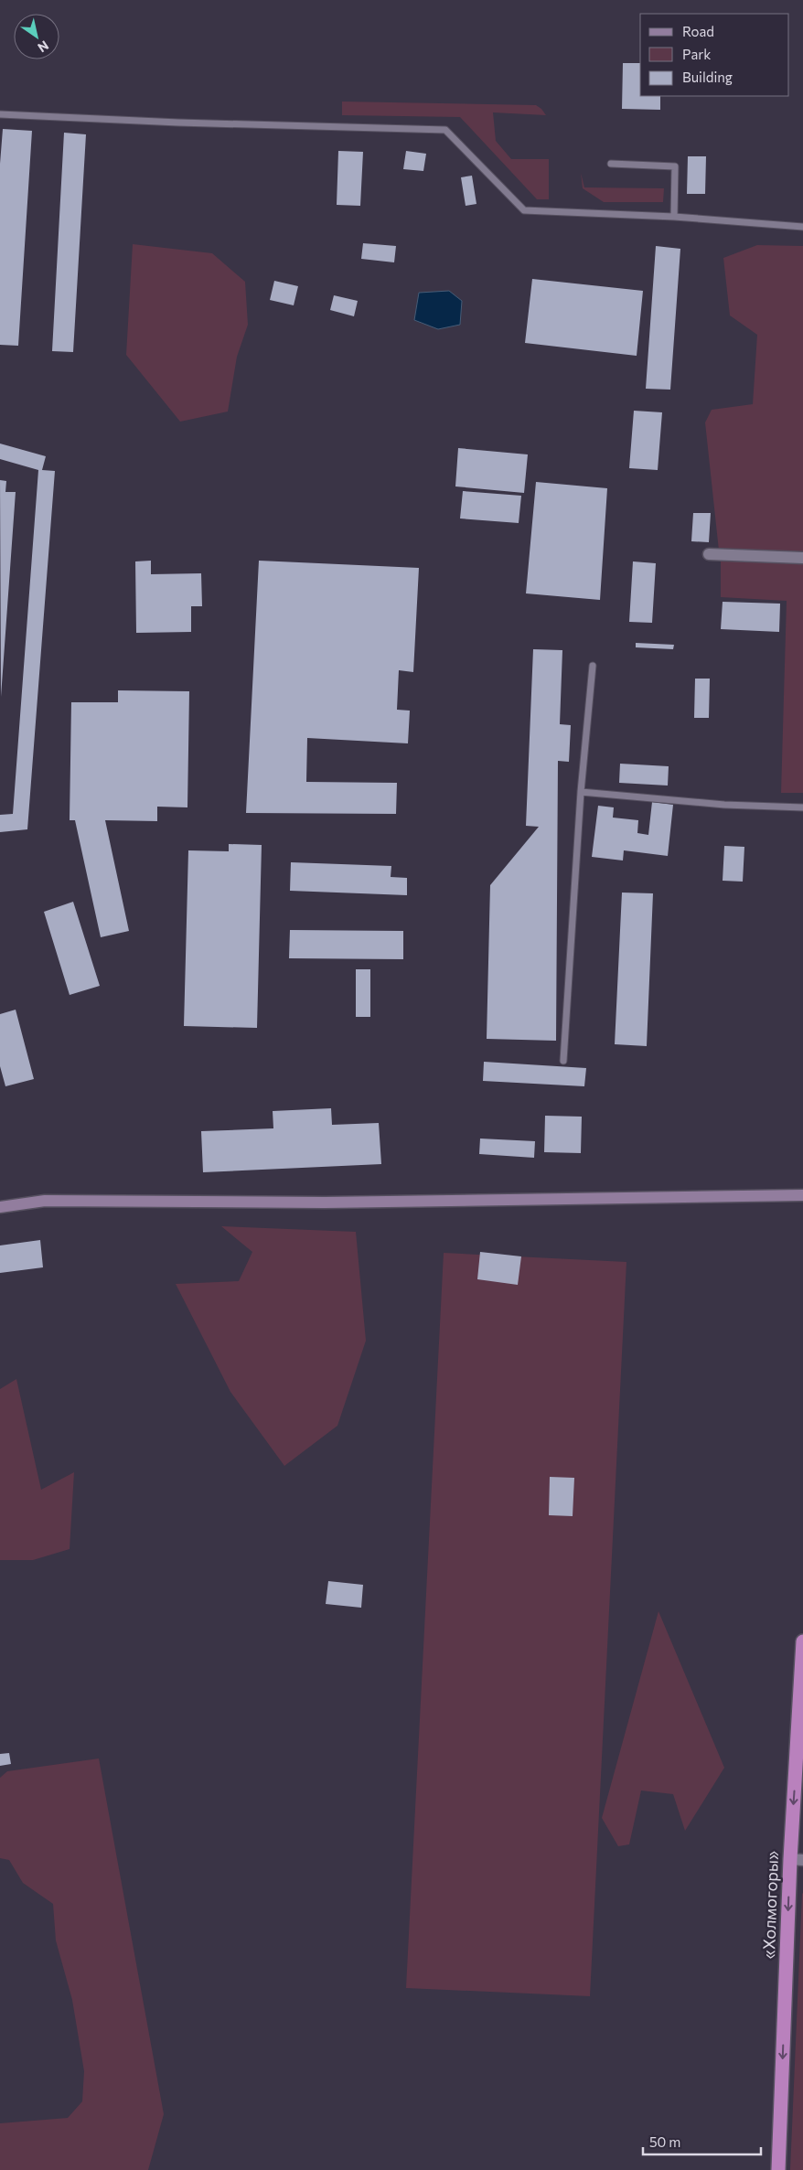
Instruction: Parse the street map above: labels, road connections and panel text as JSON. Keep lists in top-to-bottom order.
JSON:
{
  "streets": {
    "highway": ["«Холмогоры»"]
  },
  "one_way": ["«Холмогоры»"],
  "legend": ["Road", "Park", "Building"],
  "scale_bar": "50 m",
  "north": "bottom right"
}
